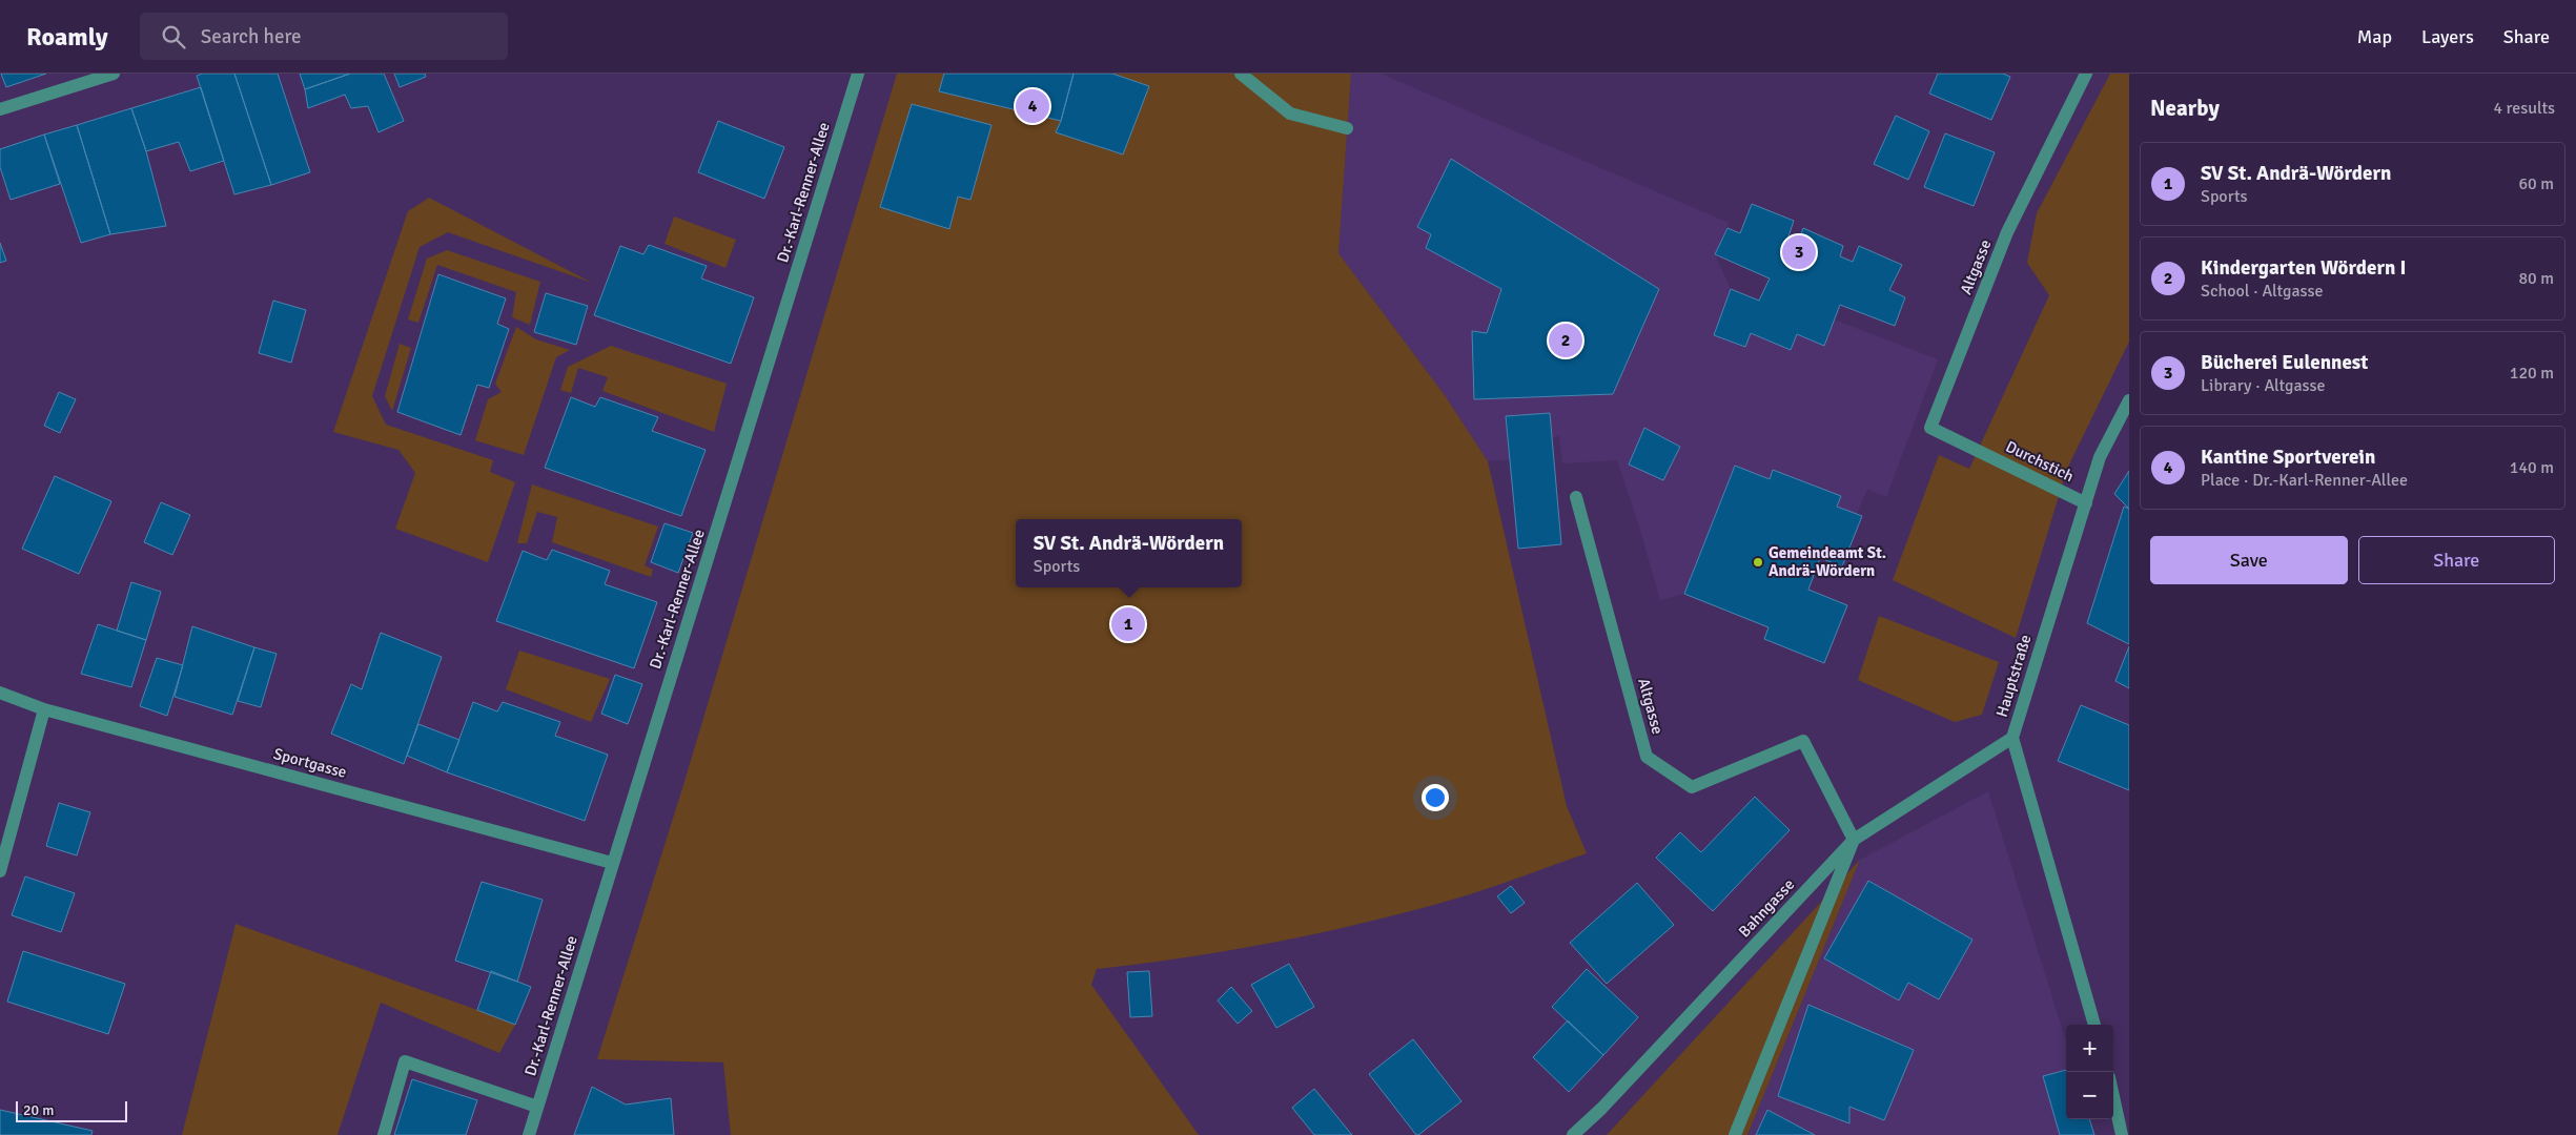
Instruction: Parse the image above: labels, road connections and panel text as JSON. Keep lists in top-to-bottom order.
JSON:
{
  "streets": {
    "street": [
      "Dr.-Karl-Renner-Allee",
      "Altgasse",
      "Durchstich",
      "Hauptstraße",
      "Sportgasse",
      "Bahngasse"
    ]
  },
  "crossings": [
    ["Dr.-Karl-Renner-Allee", "Sportgasse"],
    ["Altgasse", "Durchstich"],
    ["Altgasse", "Bahngasse"],
    ["Durchstich", "Hauptstraße"],
    ["Hauptstraße", "Bahngasse"]
  ],
  "places": ["Gemeindeamt St. Andrä-Wördern"],
  "scale_bar": "20 m",
  "page": {
    "header": "Roamly",
    "search": "Search here",
    "nav": ["Map", "Layers", "Share"],
    "heading": ["Nearby", "4 results"],
    "pins": [
      "4",
      "3",
      "2",
      "1"
    ],
    "list": [
      {
        "mark": "1",
        "name": "SV St. Andrä-Wördern",
        "note": "Sports",
        "value": "60 m"
      },
      {
        "mark": "2",
        "name": "Kindergarten Wördern I",
        "note": "School · Altgasse",
        "value": "80 m"
      },
      {
        "mark": "3",
        "name": "Bücherei Eulennest",
        "note": "Library · Altgasse",
        "value": "120 m"
      },
      {
        "mark": "4",
        "name": "Kantine Sportverein",
        "note": "Place · Dr.-Karl-Renner-Allee",
        "value": "140 m"
      }
    ],
    "popup": ["SV St. Andrä-Wördern", "Sports"],
    "buttons": ["Save", "Share"],
    "map_buttons": ["+", "−"],
    "scale": "20 m"
  }
}
